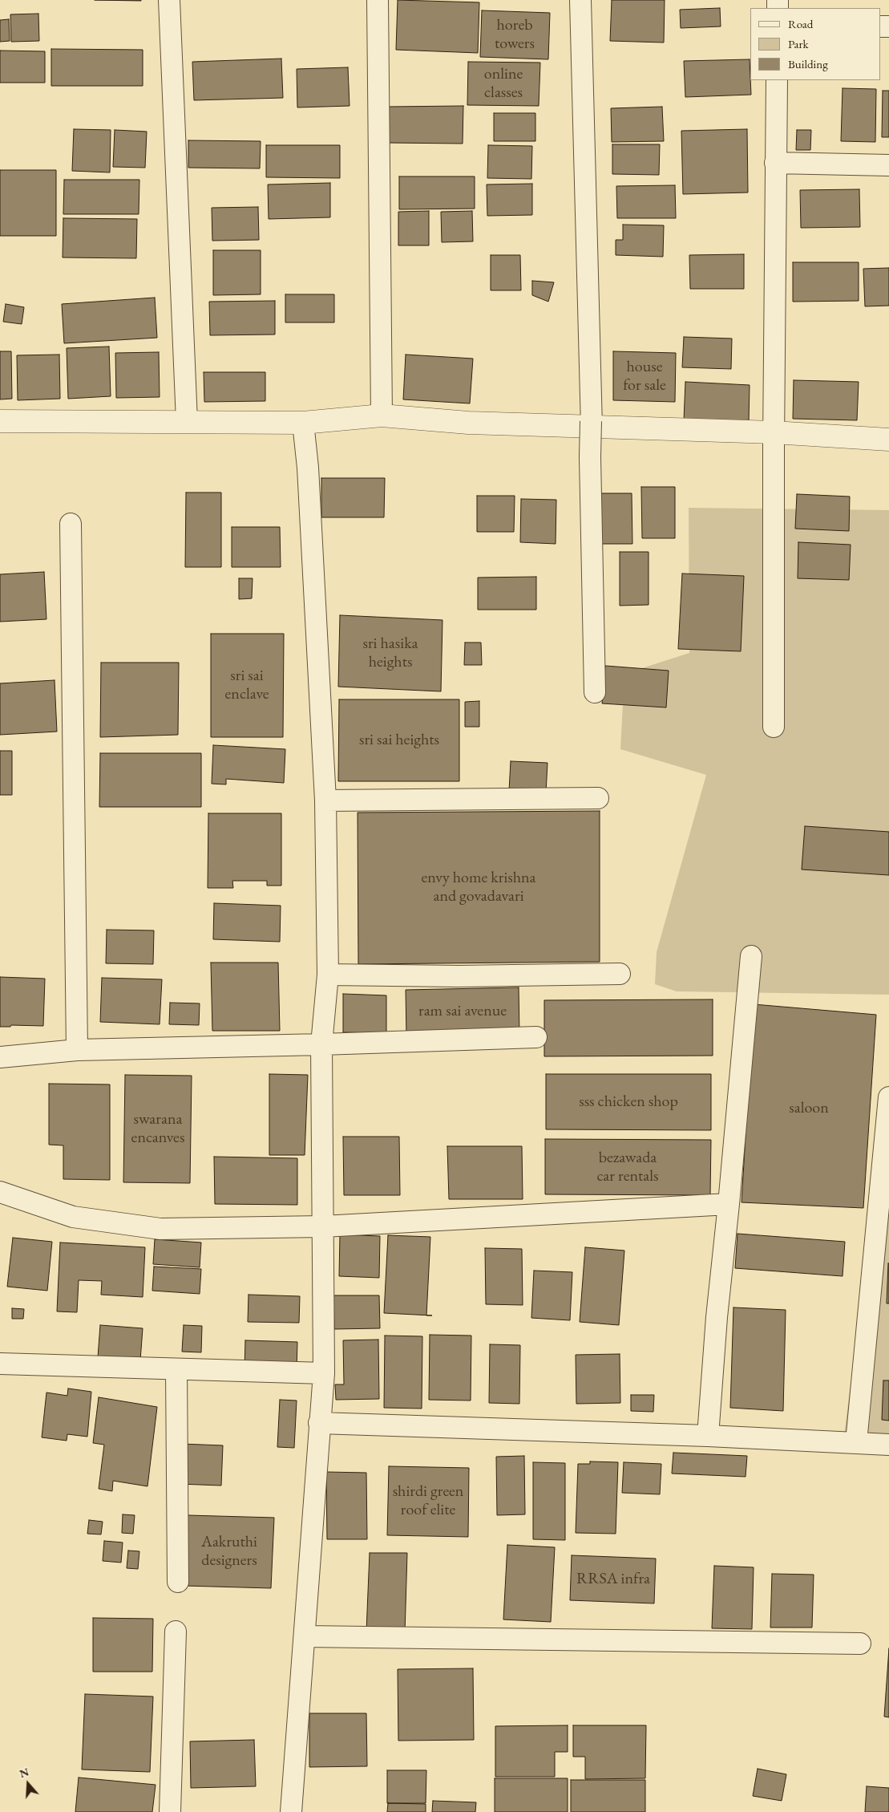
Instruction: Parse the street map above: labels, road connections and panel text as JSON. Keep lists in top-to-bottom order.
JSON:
{
  "house_numbers": [
    "horeb towers",
    "online classes",
    "house for sale",
    "sri hasika heights",
    "sri sai enclave",
    "sri sai heights",
    "envy home krishna and govadavari",
    "ram sai avenue",
    "sss chicken shop",
    "saloon",
    "swarana encanves",
    "bezawada car rentals",
    "shirdi green roof elite",
    "Aakruthi designers",
    "RRSA infra"
  ],
  "legend": ["Road", "Park", "Building"],
  "north": "top"
}
